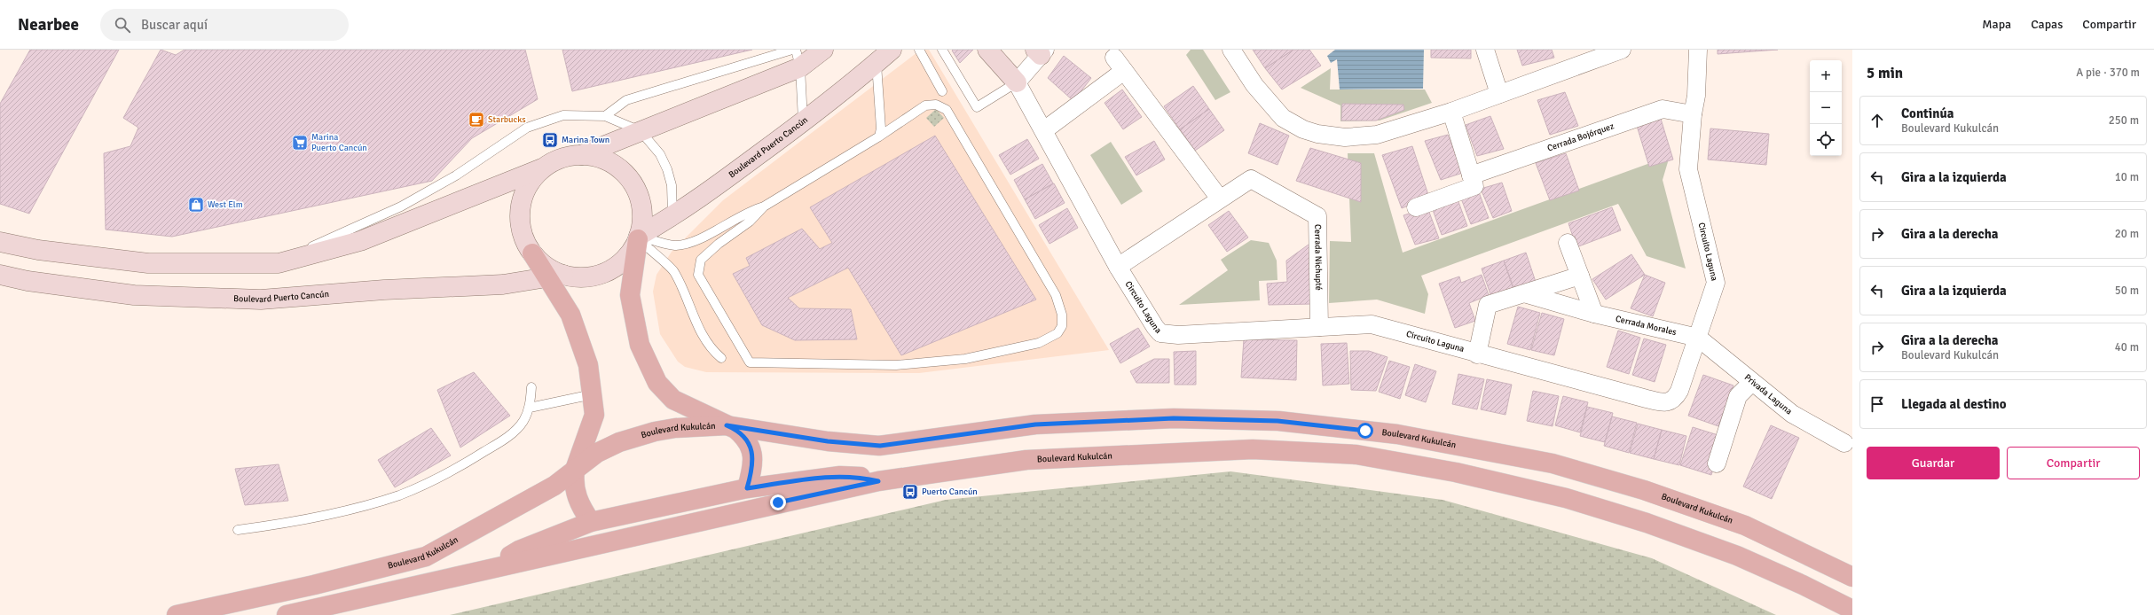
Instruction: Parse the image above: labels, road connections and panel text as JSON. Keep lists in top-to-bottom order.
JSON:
{
  "streets": {
    "main road": ["Boulevard Kukulcán"],
    "street": [
      "Cerrada Bojórquez",
      "Boulevard Puerto Cancún",
      "Circuito Laguna",
      "Cerrada Nichupté",
      "Cerrada Morales",
      "Privada Laguna"
    ]
  },
  "crossings": [
    ["Cerrada Bojórquez", "Circuito Laguna"],
    ["Circuito Laguna", "Cerrada Nichupté"],
    ["Circuito Laguna", "Cerrada Morales"],
    ["Circuito Laguna", "Privada Laguna"],
    ["Cerrada Morales", "Privada Laguna"]
  ],
  "places": {
    "cafe": ["Starbucks"],
    "bus stop": ["Marina Town", "Puerto Cancún"],
    "supermarket": ["Marina Puerto Cancún"],
    "shop": ["West Elm"]
  },
  "page": {
    "header": "Nearbee",
    "search": "Buscar aquí",
    "nav": ["Mapa", "Capas", "Compartir"],
    "heading": ["5 min", "A pie · 370 m"],
    "map_buttons": ["+", "−"],
    "list": [
      ["Continúa", "Boulevard Kukulcán", "250 m"],
      ["Gira a la izquierda", "10 m"],
      ["Gira a la derecha", "20 m"],
      ["Gira a la izquierda", "50 m"],
      ["Gira a la derecha", "Boulevard Kukulcán", "40 m"],
      "Llegada al destino"
    ],
    "buttons": ["Guardar", "Compartir"]
  }
}
